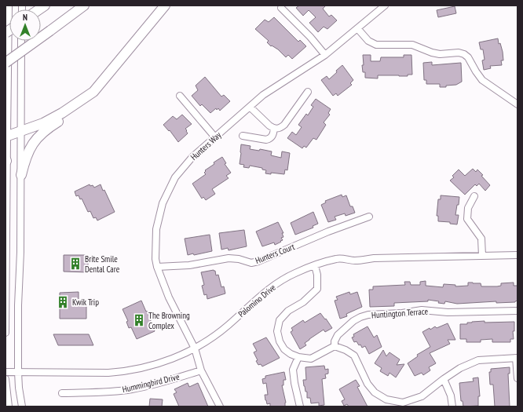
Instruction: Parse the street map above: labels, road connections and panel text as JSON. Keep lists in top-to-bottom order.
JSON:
{
  "streets": {
    "street": [
      "Hunters Way",
      "Hunters Court",
      "Palomino Drive",
      "Huntington Terrace",
      "Hummingbird Drive"
    ]
  },
  "crossings": [
    ["Hunters Way", "Hunters Court"],
    ["Hunters Way", "Palomino Drive"],
    ["Hunters Way", "Hummingbird Drive"]
  ],
  "places": {
    "building": ["Brite Smile Dental Care", "Kwik Trip", "The Browning Complex"]
  },
  "north": "top"
}
